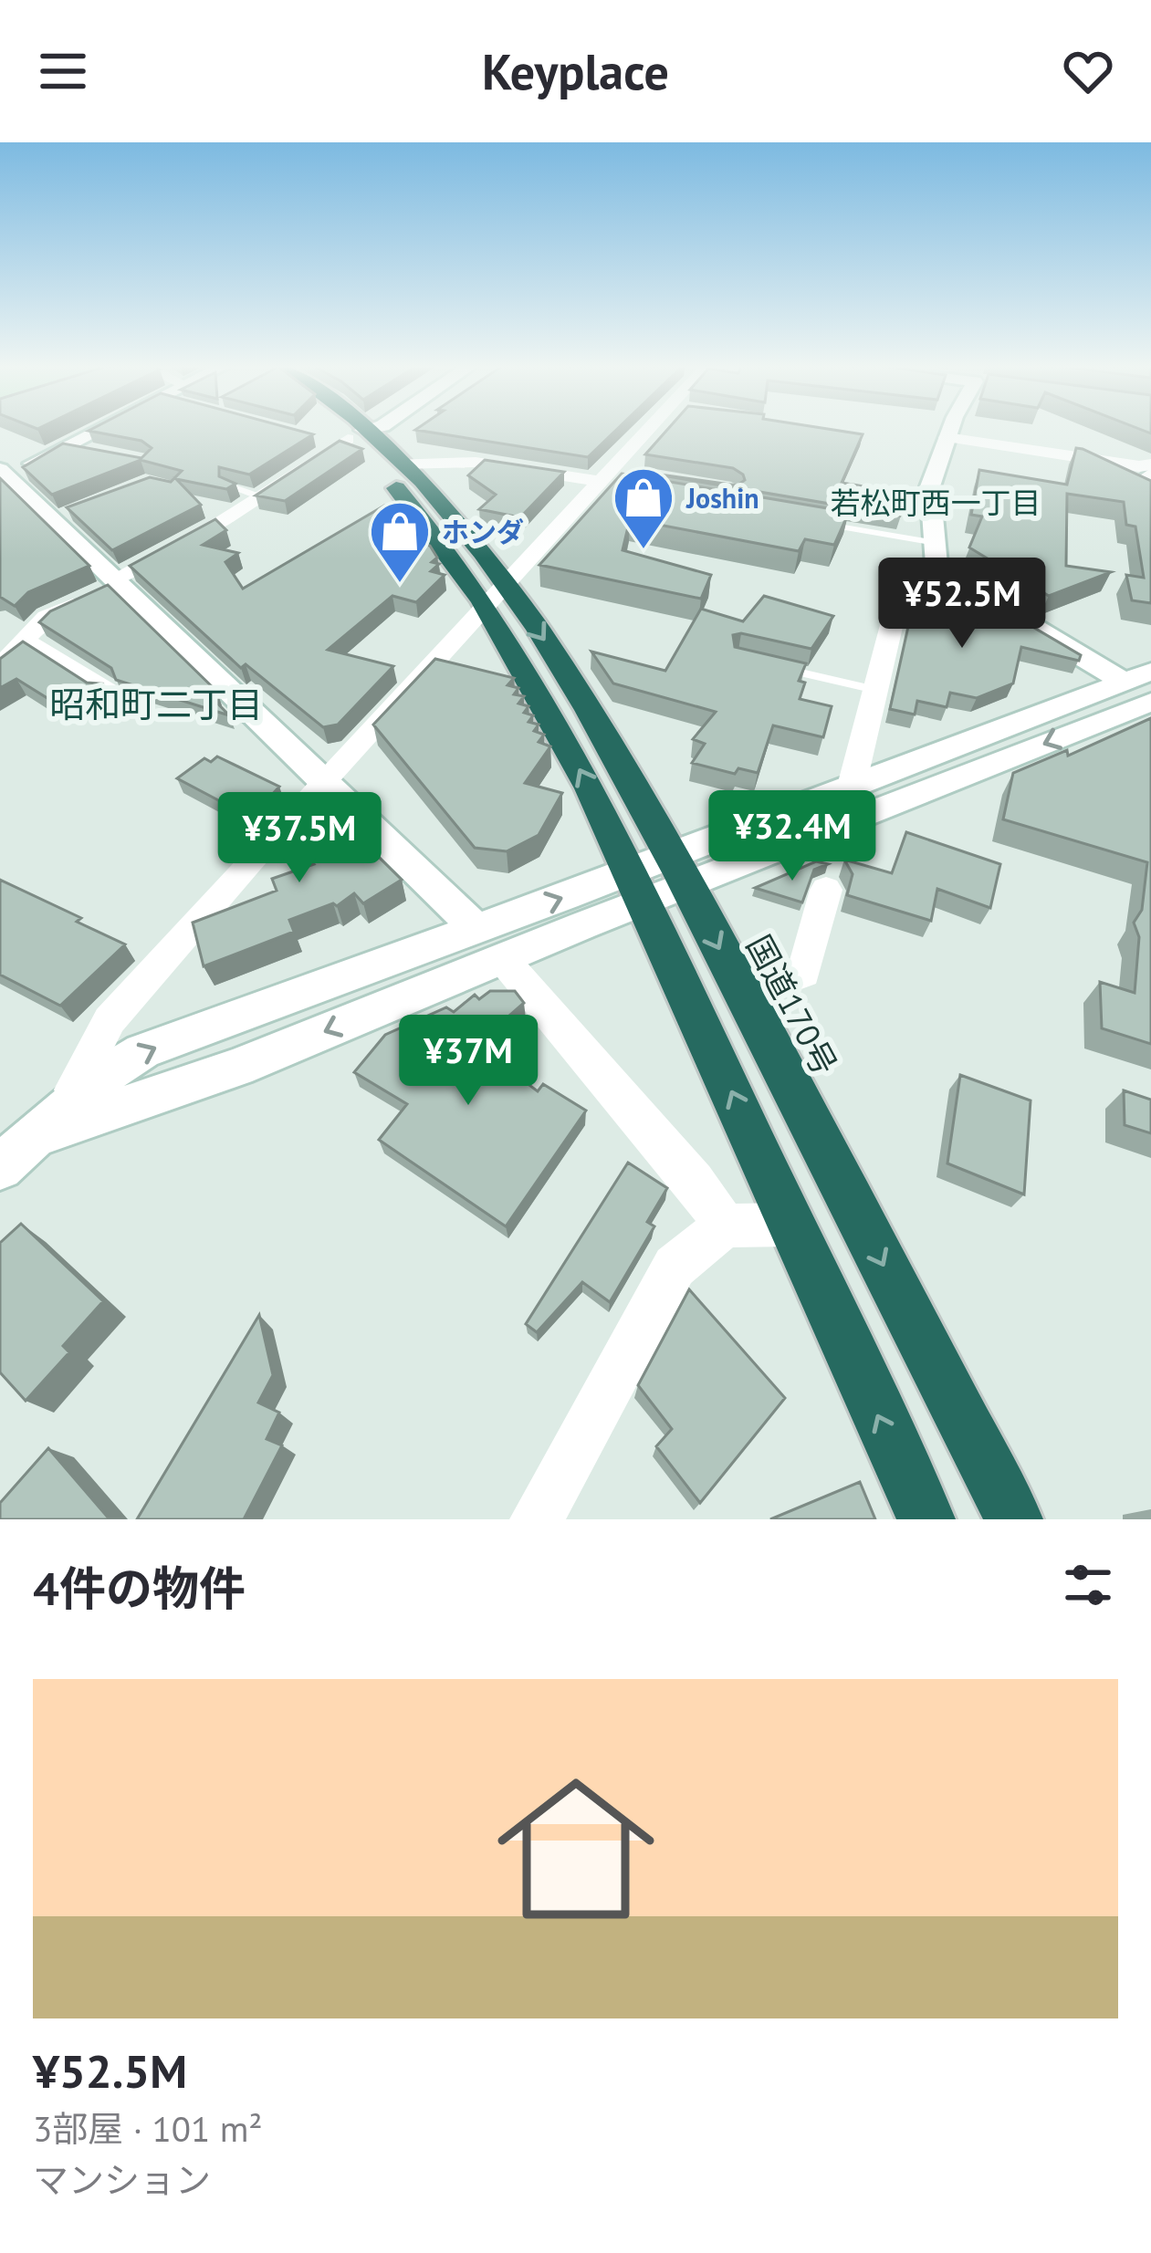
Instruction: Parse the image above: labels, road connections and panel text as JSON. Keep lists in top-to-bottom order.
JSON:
{
  "streets": {
    "highway": ["国道170号"]
  },
  "districts": ["若松町西一丁目", "昭和町二丁目"],
  "places": {
    "shop": ["Joshin", "ホンダ"]
  },
  "page": {
    "header": "Keyplace",
    "price": [
      "¥52.5M",
      "¥32.4M",
      "¥37.5M",
      "¥37M"
    ],
    "heading": "4件の物件",
    "list": [
      {
        "name": "¥52.5M",
        "note": "3部屋 · 101 m² · マンション"
      }
    ]
  }
}
